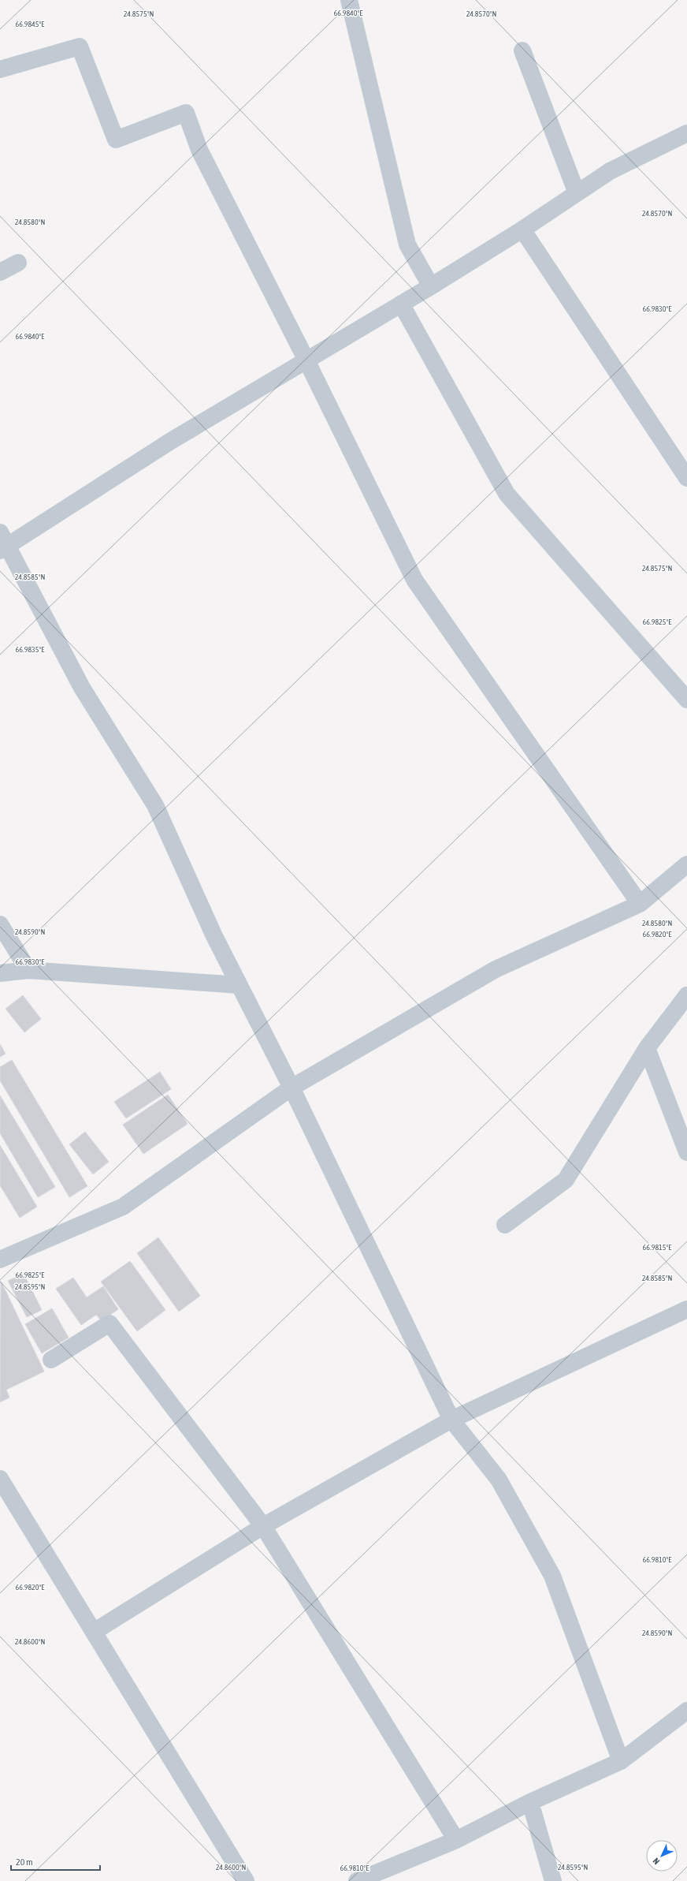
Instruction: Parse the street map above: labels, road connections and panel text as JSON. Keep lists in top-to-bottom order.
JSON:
{
  "scale_bar": "20 m",
  "north": "bottom left",
  "coordinates": [
    "66.9840°E",
    "24.8575°N",
    "24.8570°N",
    "66.9845°E",
    "24.8580°N",
    "66.9830°E",
    "24.8585°N",
    "66.9825°E",
    "66.9835°E",
    "24.8590°N",
    "66.9820°E",
    "66.9815°E",
    "24.8595°N",
    "66.9810°E",
    "24.8600°N"
  ]
}
